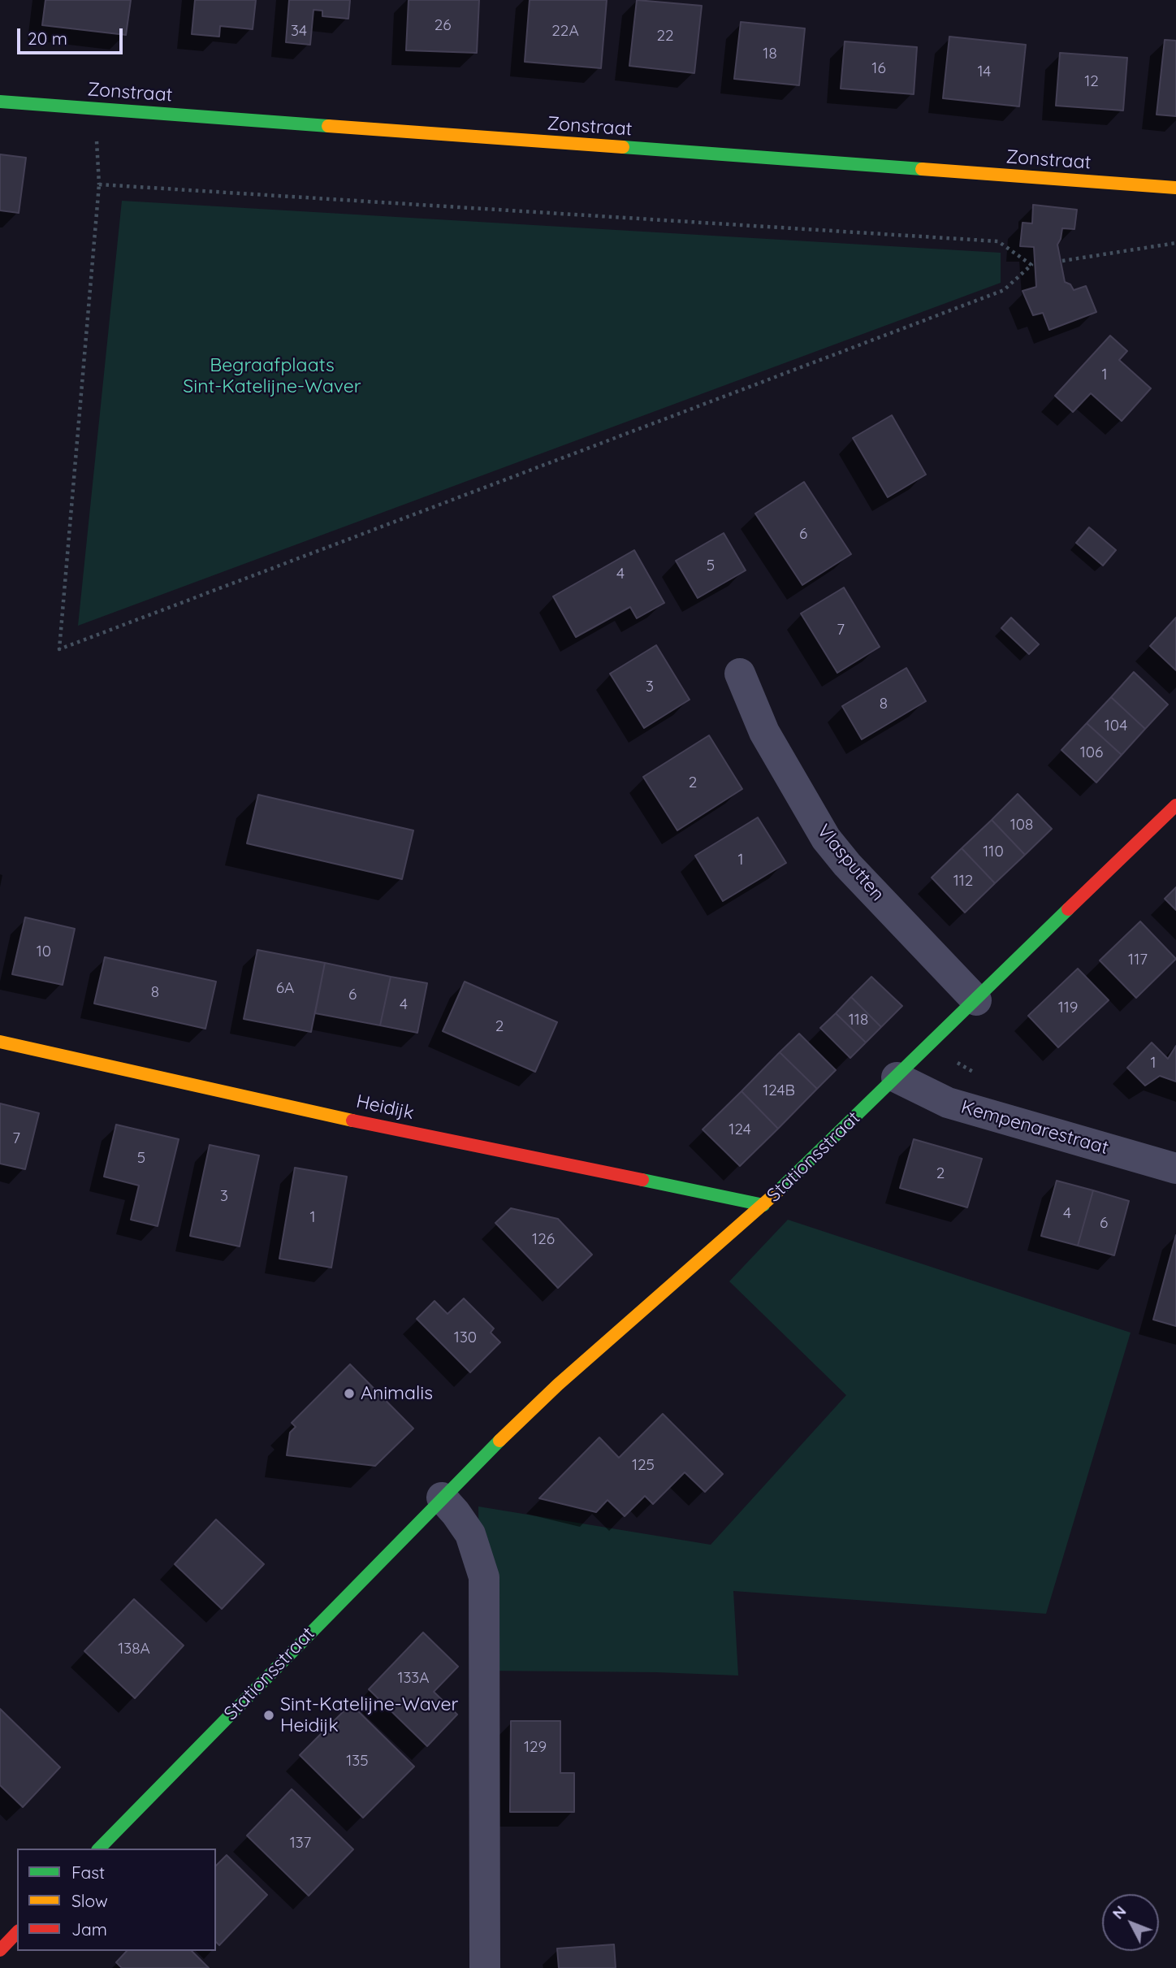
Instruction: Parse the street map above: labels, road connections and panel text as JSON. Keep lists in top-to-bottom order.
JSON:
{
  "streets": {
    "street": [
      "Zonstraat",
      "Vlasputten",
      "Heidijk",
      "Kempenarestraat",
      "Stationsstraat"
    ]
  },
  "crossings": [
    ["Vlasputten", "Stationsstraat"],
    ["Heidijk", "Stationsstraat"],
    ["Kempenarestraat", "Stationsstraat"]
  ],
  "parks": ["Begraafplaats Sint-Katelijne-Waver"],
  "places": ["Animalis", "Sint-Katelijne-Waver Heidijk"],
  "house_numbers": [
    "26",
    "34",
    "22A",
    "22",
    "18",
    "16",
    "14",
    "12",
    "1",
    "6",
    "5",
    "4",
    "7",
    "3",
    "8",
    "104",
    "106",
    "2",
    "108",
    "110",
    "1",
    "112",
    "10",
    "117",
    "6A",
    "8",
    "6",
    "4",
    "119",
    "118",
    "2",
    "1",
    "124B",
    "124",
    "7",
    "5",
    "2",
    "3",
    "4",
    "1",
    "6",
    "126",
    "130",
    "125",
    "138A",
    "133A",
    "129",
    "135",
    "137"
  ],
  "legend": ["Fast", "Slow", "Jam"],
  "scale_bar": "20 m",
  "north": "top left"
}
